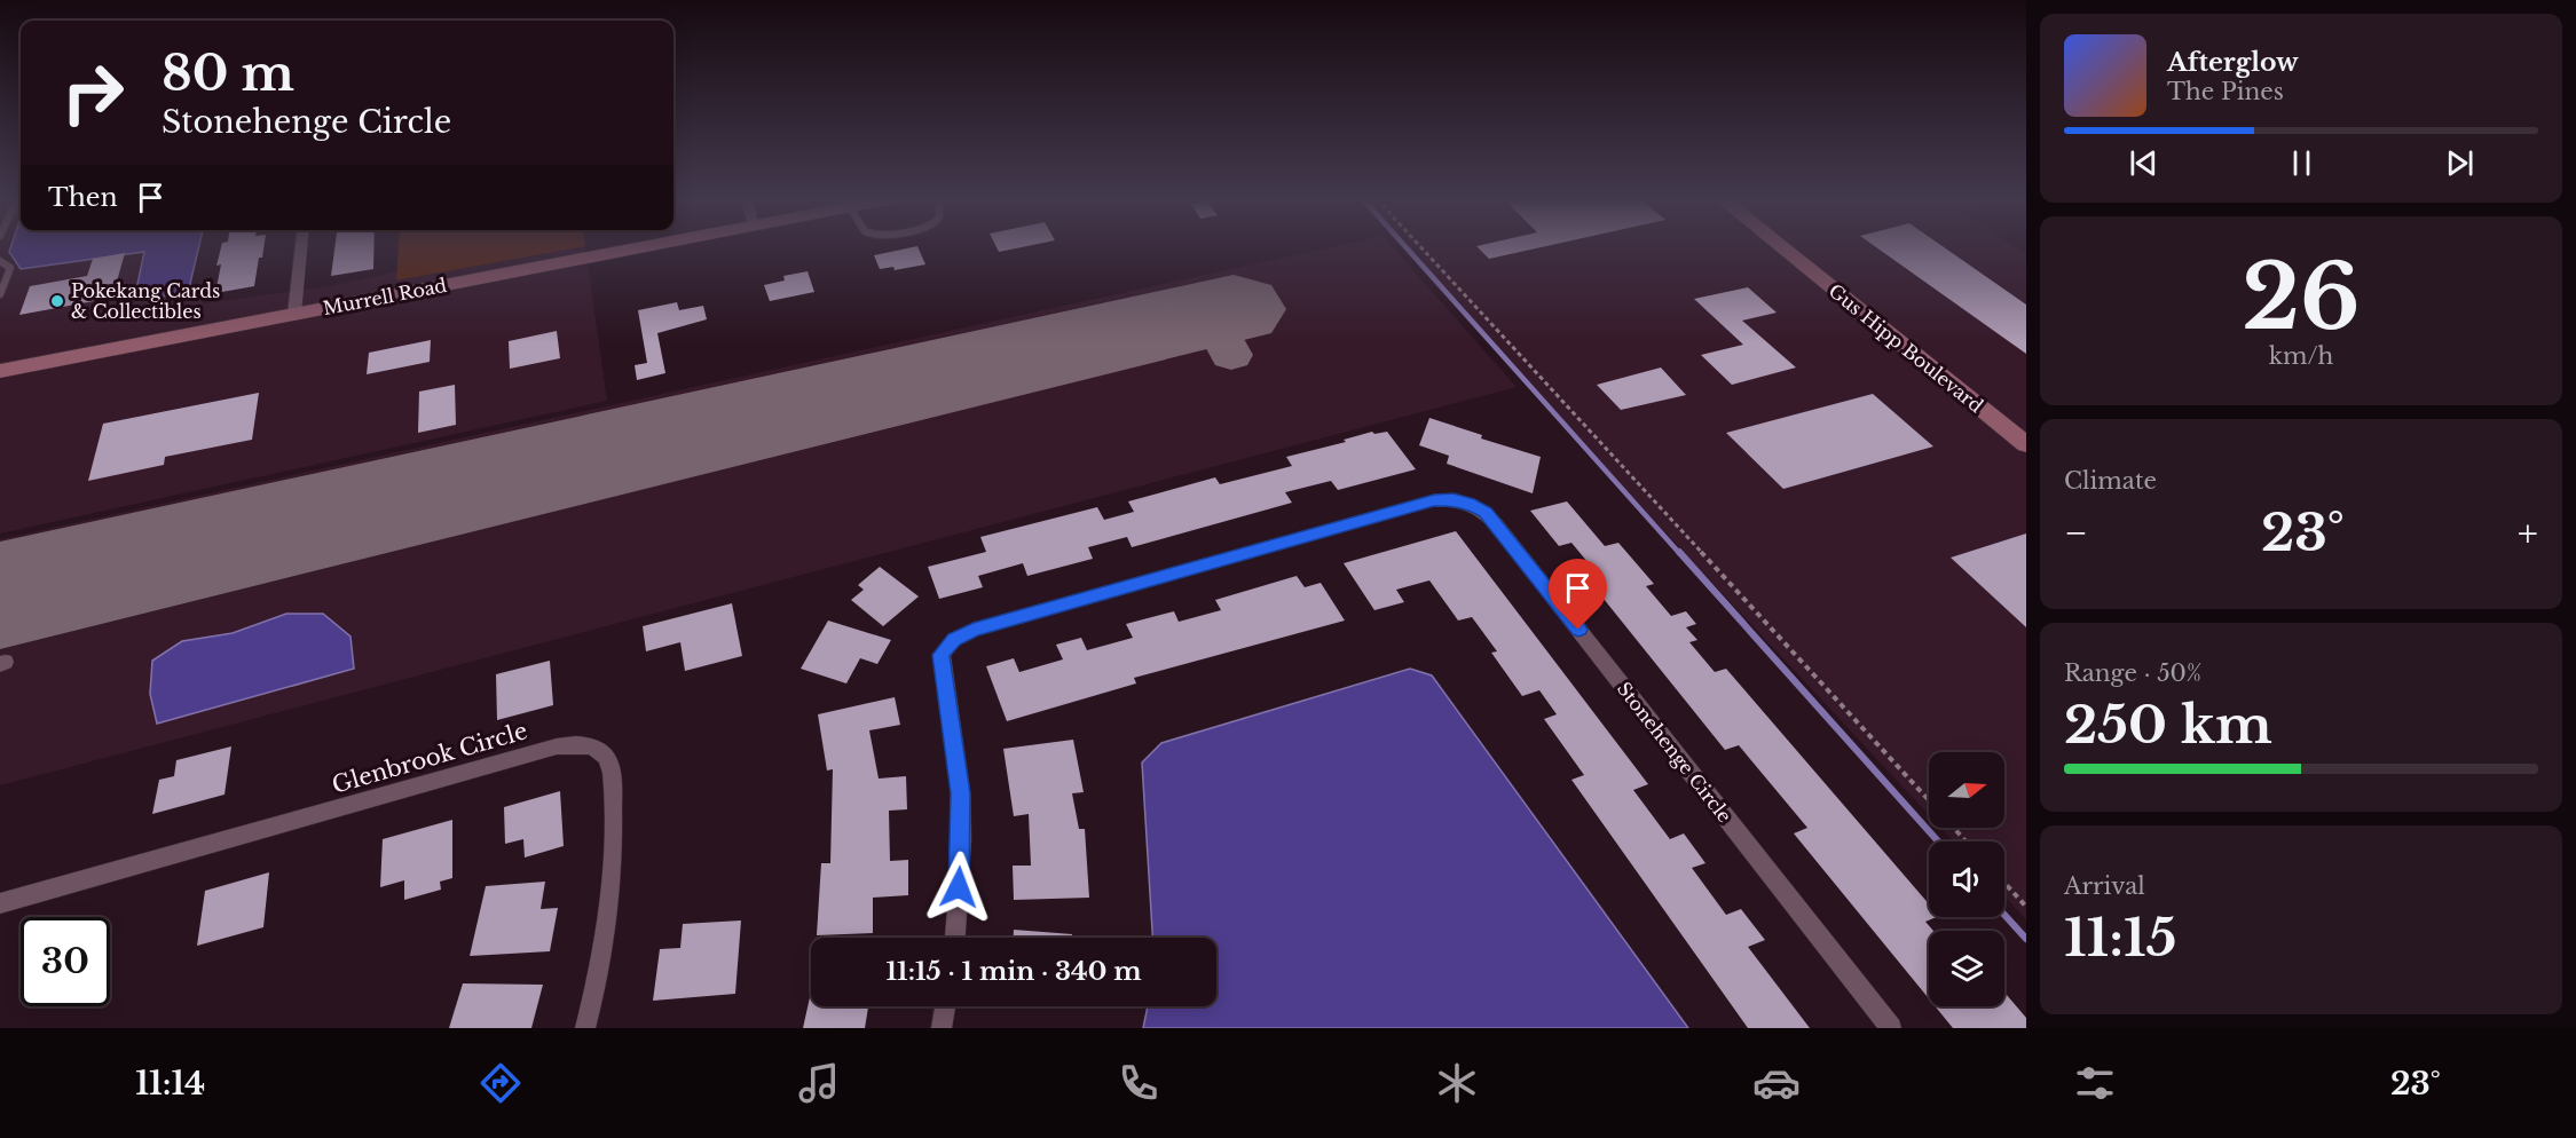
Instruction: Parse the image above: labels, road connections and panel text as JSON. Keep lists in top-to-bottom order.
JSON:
{
  "streets": {
    "street": [
      "Murrell Road",
      "Gus Hipp Boulevard",
      "Stonehenge Circle",
      "Glenbrook Circle"
    ]
  },
  "places": ["Pokekang Cards & Collectibles"],
  "north": "right",
  "page": {
    "turn": ["80 m", "Stonehenge Circle"],
    "song": ["Afterglow", "The Pines"],
    "then": "Then",
    "tile": [
      ["26", "km/h"],
      "Climate",
      ["Range · 50%", "250 km"],
      ["Arrival", "11:15"]
    ],
    "heat": ["−", "23°", "+"],
    "limit": "30",
    "trip": "11:15 · 1 min · 340 m",
    "tabs": ["11:14", "23°"]
  }
}
